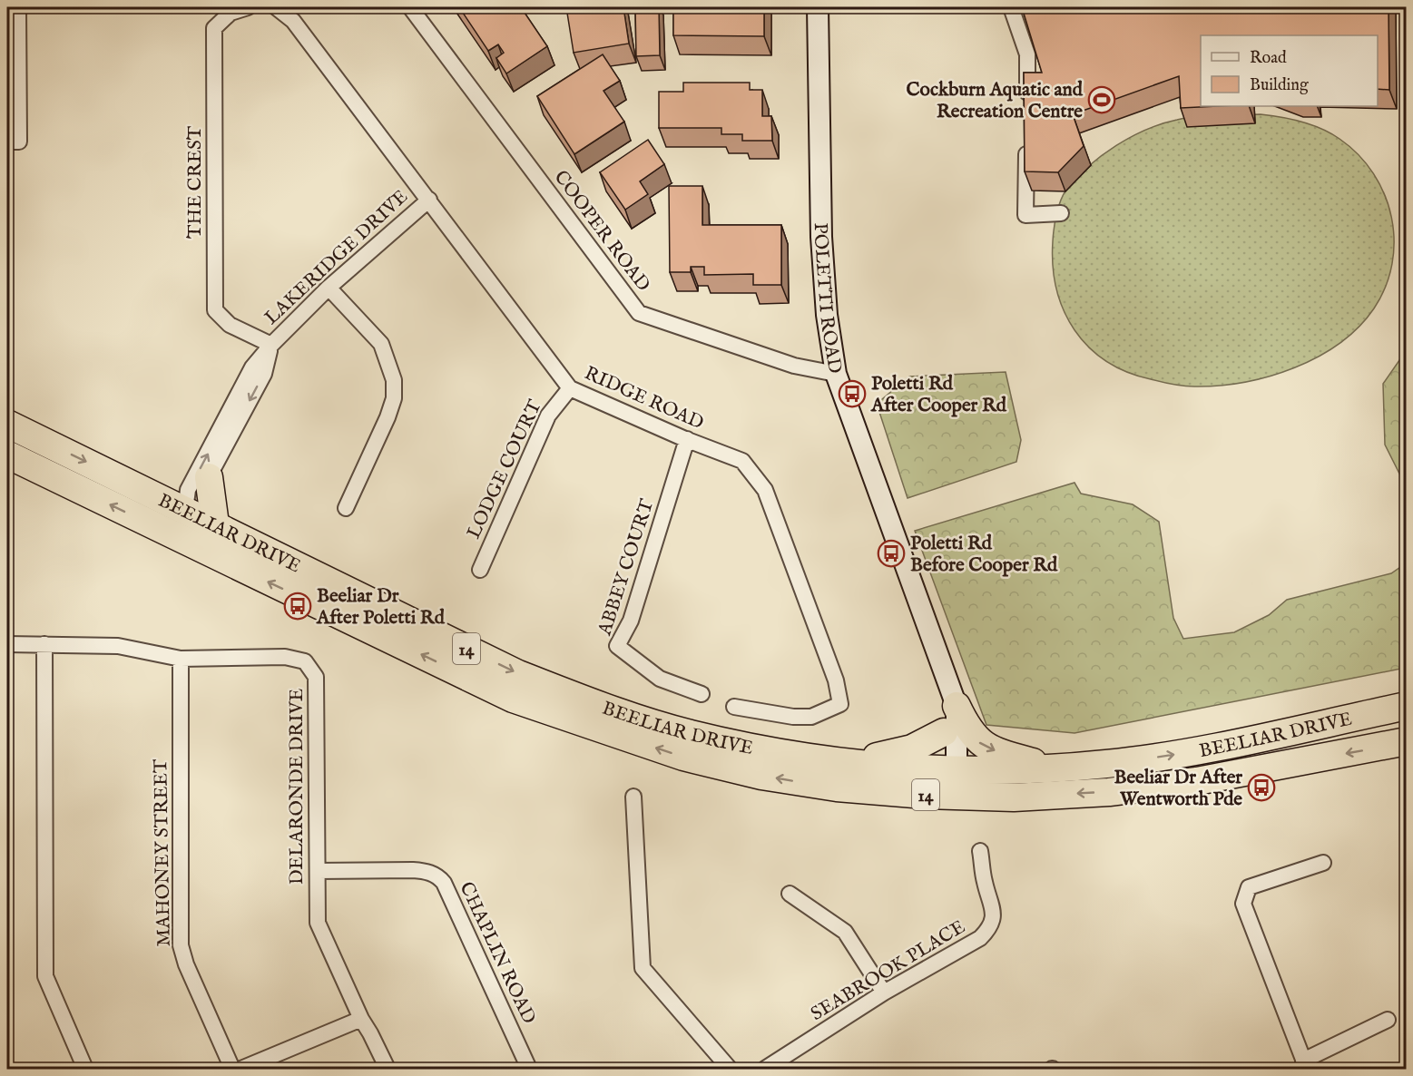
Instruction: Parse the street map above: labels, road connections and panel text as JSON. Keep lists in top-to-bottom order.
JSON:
{
  "streets": {
    "highway": ["BEELIAR DRIVE", "14"],
    "main road": ["POLETTI ROAD"],
    "street": [
      "THE CREST",
      "COOPER ROAD",
      "LAKERIDGE DRIVE",
      "RIDGE ROAD",
      "LODGE COURT",
      "ABBEY COURT",
      "DELARONDE DRIVE",
      "MAHONEY STREET",
      "CHAPLIN ROAD",
      "SEABROOK PLACE"
    ]
  },
  "crossings": [
    ["THE CREST", "LAKERIDGE DRIVE"],
    ["COOPER ROAD", "POLETTI ROAD"],
    ["LAKERIDGE DRIVE", "RIDGE ROAD"],
    ["LAKERIDGE DRIVE", "BEELIAR DRIVE"],
    ["POLETTI ROAD", "BEELIAR DRIVE"],
    ["RIDGE ROAD", "LODGE COURT"],
    ["RIDGE ROAD", "ABBEY COURT"],
    ["DELARONDE DRIVE", "MAHONEY STREET"],
    ["DELARONDE DRIVE", "CHAPLIN ROAD"]
  ],
  "places": {
    "sports": ["Cockburn Aquatic and Recreation Centre"],
    "bus stop": [
      "Poletti Rd After Cooper Rd",
      "Poletti Rd Before Cooper Rd",
      "Beeliar Dr After Poletti Rd",
      "Beeliar Dr After Wentworth Pde"
    ]
  },
  "legend": ["Road", "Building"]
}
